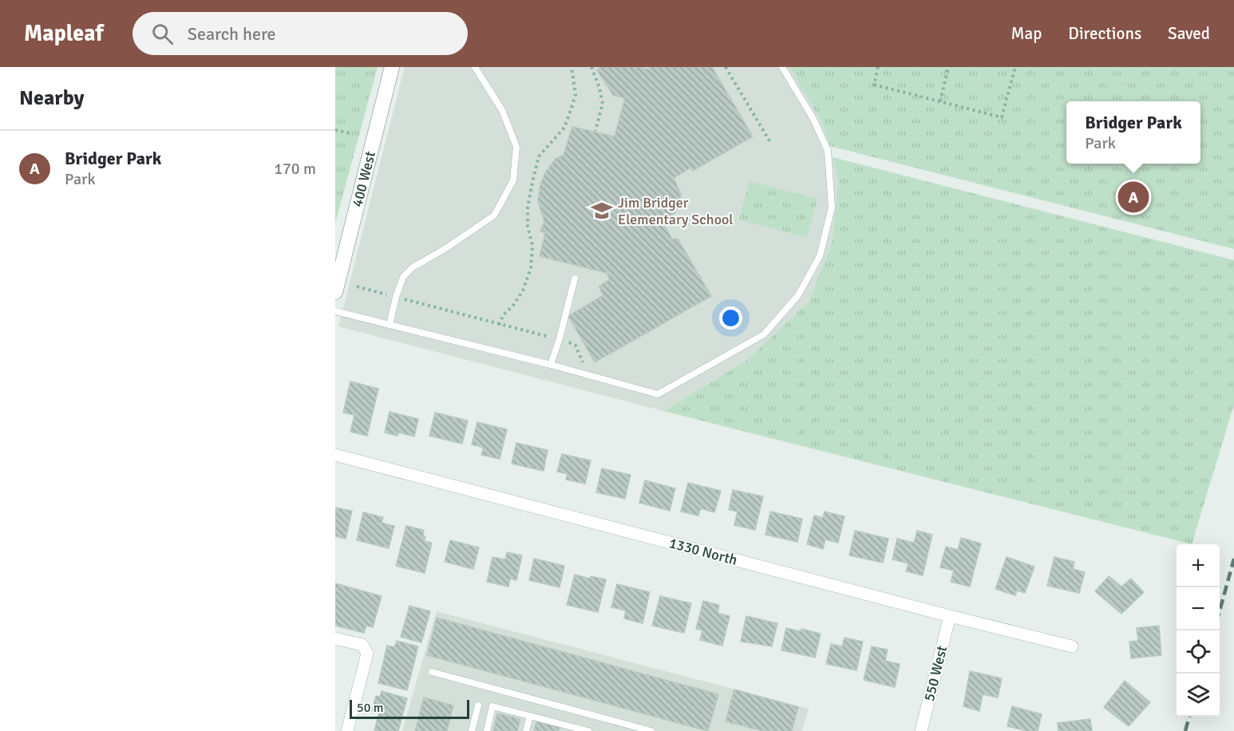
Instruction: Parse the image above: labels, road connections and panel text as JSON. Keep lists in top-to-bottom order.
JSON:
{
  "streets": {
    "street": ["400 West", "1330 North", "550 West"]
  },
  "crossings": [
    ["1330 North", "550 West"]
  ],
  "places": {
    "school or university": ["Jim Bridger Elementary School"]
  },
  "scale_bar": "50 m",
  "page": {
    "header": "Mapleaf",
    "search": "Search here",
    "nav": ["Map", "Directions", "Saved"],
    "heading": "Nearby",
    "popup": ["Bridger Park", "Park"],
    "list": [
      {
        "mark": "A",
        "name": "Bridger Park",
        "note": "Park",
        "value": "170 m"
      }
    ],
    "pins": "A",
    "map_buttons": ["+", "−"],
    "scale": "50 m"
  }
}
